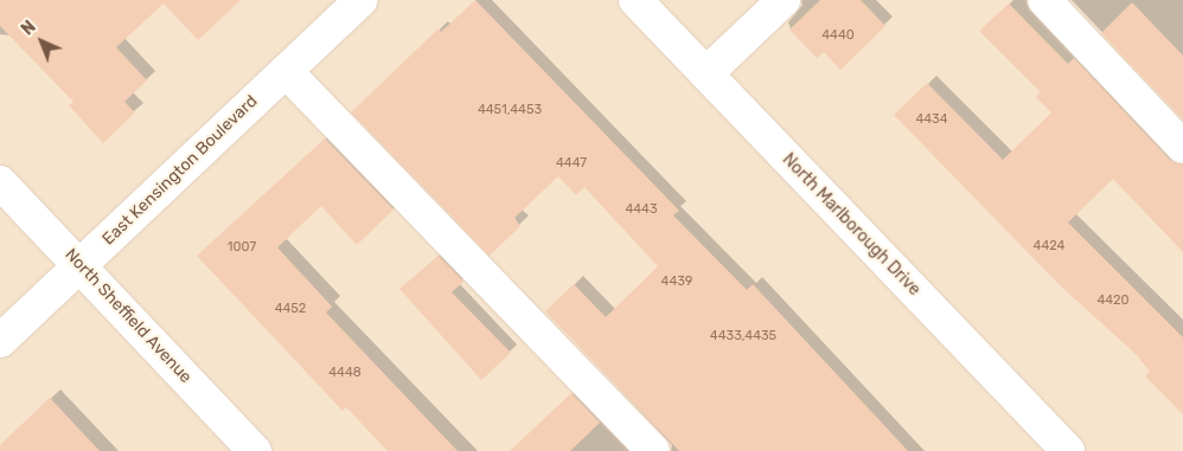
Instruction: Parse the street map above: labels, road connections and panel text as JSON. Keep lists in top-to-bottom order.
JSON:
{
  "streets": {
    "street": ["East Kensington Boulevard", "North Marlborough Drive", "North Sheffield Avenue"]
  },
  "crossings": [
    ["East Kensington Boulevard", "North Sheffield Avenue"]
  ],
  "house_numbers": [
    "4440",
    "4451,4453",
    "4434",
    "4447",
    "4443",
    "4424",
    "1007",
    "4439",
    "4420",
    "4452",
    "4433,4435",
    "4448"
  ],
  "north": "top left"
}
